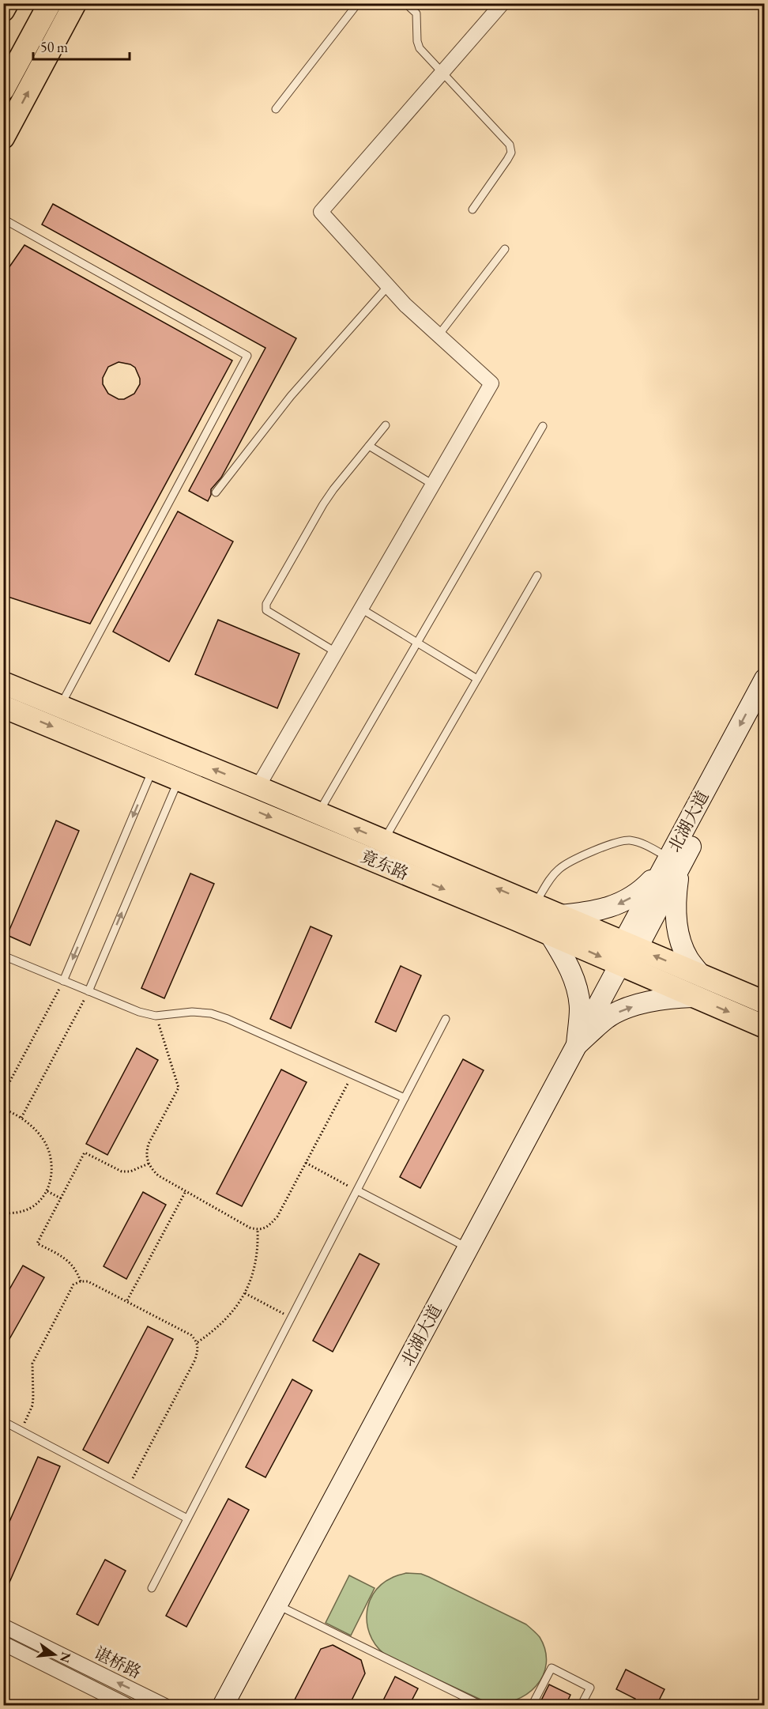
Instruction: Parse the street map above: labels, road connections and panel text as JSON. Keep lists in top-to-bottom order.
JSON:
{
  "streets": {
    "main road": ["竟东路"],
    "street": ["北湖大道", "谌桥路"]
  },
  "crossings": [
    ["北湖大道", "竟东路"]
  ],
  "scale_bar": "50 m",
  "north": "right"
}
